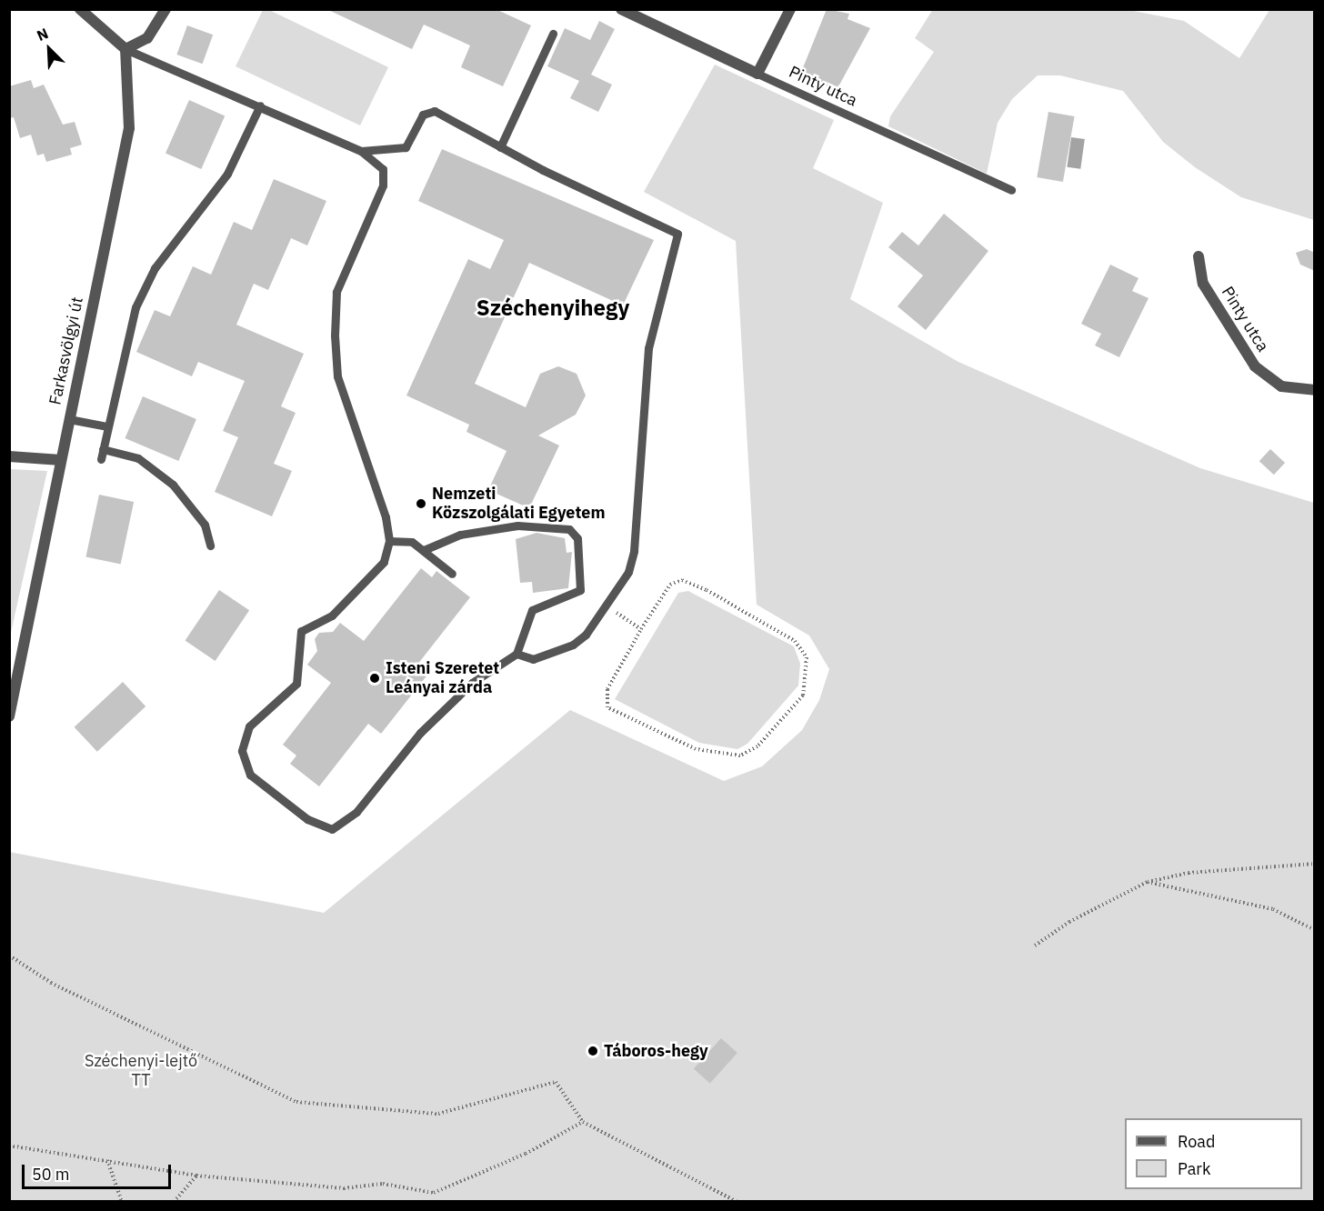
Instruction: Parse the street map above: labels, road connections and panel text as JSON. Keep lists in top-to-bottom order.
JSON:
{
  "streets": {
    "street": ["Pinty utca", "Farkasvölgyi út"]
  },
  "districts": ["Széchenyihegy"],
  "parks": ["Széchenyi-lejtő TT"],
  "places": ["Nemzeti Közszolgálati Egyetem", "Isteni Szeretet Leányai zárda", "Táboros-hegy"],
  "legend": ["Road", "Park"],
  "scale_bar": "50 m",
  "north": "top left"
}
